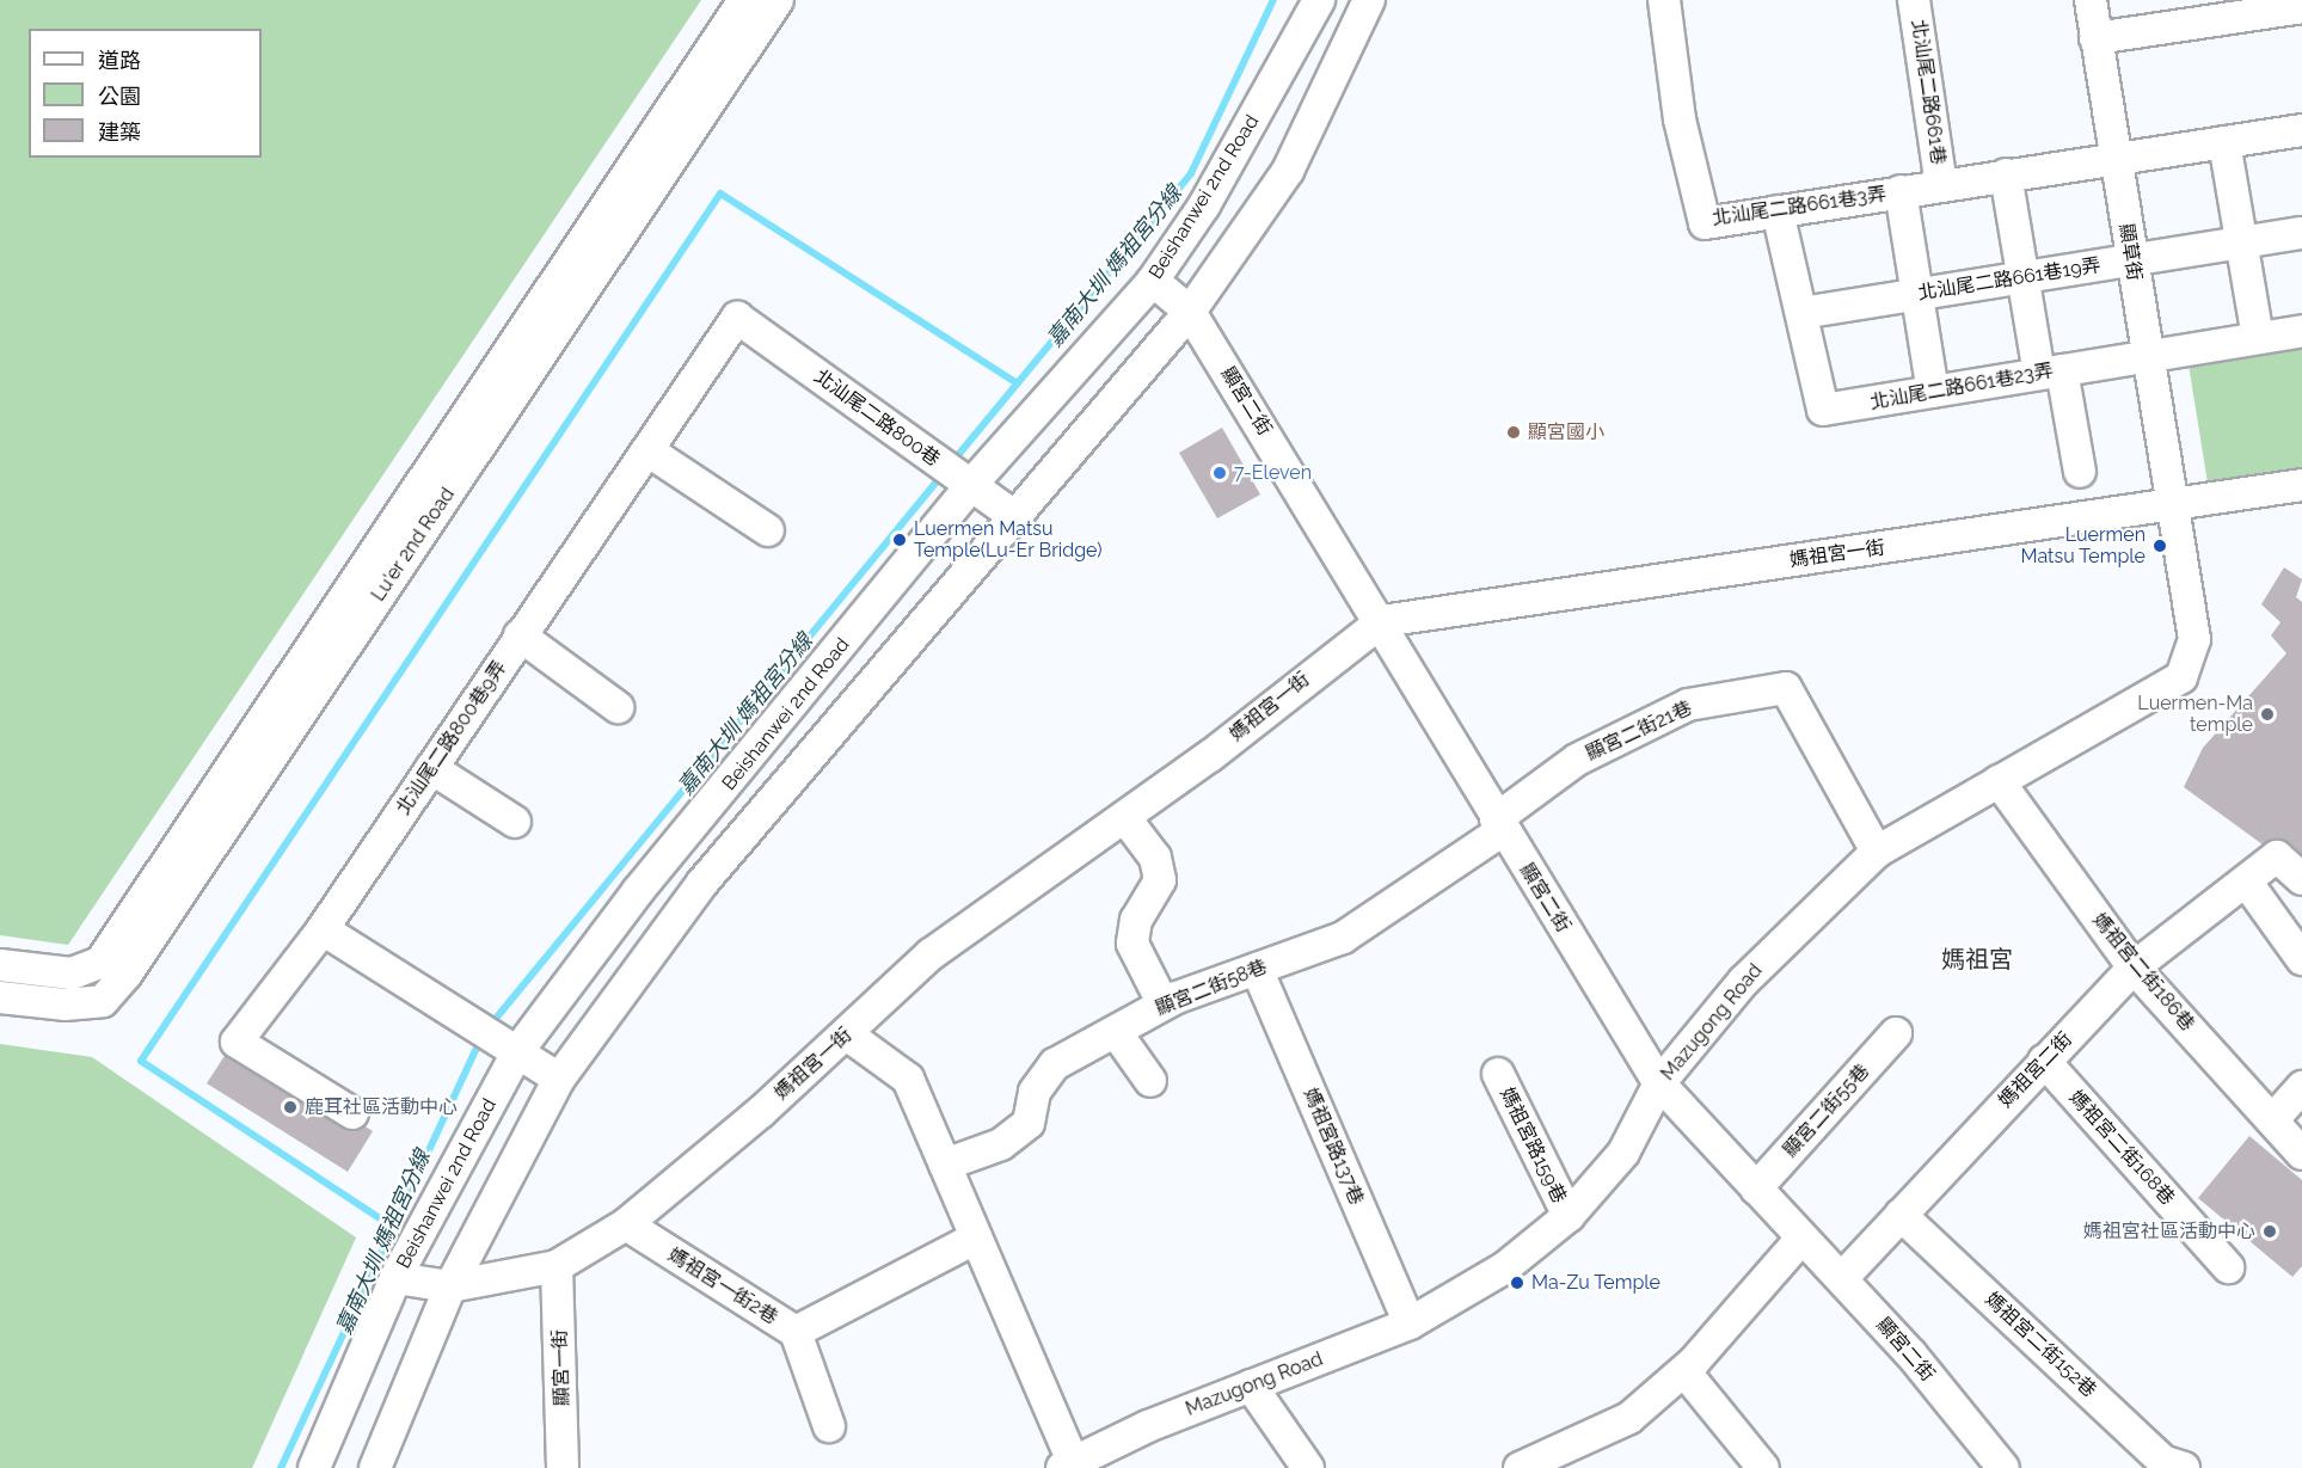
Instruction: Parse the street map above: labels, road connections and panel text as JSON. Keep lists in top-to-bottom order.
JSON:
{
  "streets": {
    "street": [
      "北汕尾二路661巷",
      "Beishanwei 2nd Road",
      "北汕尾二路661巷3弄",
      "顯草街",
      "北汕尾二路661巷19弄",
      "北汕尾二路661巷23弄",
      "顯宮二街",
      "北汕尾二路800巷",
      "Lu'er 2nd Road",
      "媽祖宮一街",
      "顯宮二街21巷",
      "北汕尾二路800巷9弄",
      "媽祖宮二街186巷",
      "顯宮二街58巷",
      "Mazugong Road",
      "媽祖宮二街",
      "顯宮二街55巷",
      "媽祖宮路159巷",
      "媽祖宮路137巷",
      "媽祖宮二街168巷",
      "媽祖宮一街2巷",
      "媽祖宮二街152巷",
      "顯宮一街"
    ]
  },
  "crossings": [
    ["北汕尾二路661巷", "北汕尾二路661巷3弄"],
    ["Beishanwei 2nd Road", "顯宮二街"],
    ["Beishanwei 2nd Road", "北汕尾二路800巷"],
    ["Beishanwei 2nd Road", "媽祖宮一街"],
    ["北汕尾二路661巷3弄", "顯草街"],
    ["北汕尾二路661巷3弄", "北汕尾二路661巷23弄"],
    ["顯草街", "北汕尾二路661巷19弄"],
    ["顯草街", "北汕尾二路661巷23弄"],
    ["顯草街", "媽祖宮一街"],
    ["顯草街", "Mazugong Road"],
    ["北汕尾二路661巷19弄", "北汕尾二路661巷23弄"],
    ["顯宮二街", "媽祖宮一街"],
    ["顯宮二街", "顯宮二街21巷"],
    ["顯宮二街", "顯宮二街58巷"],
    ["顯宮二街", "Mazugong Road"],
    ["顯宮二街", "媽祖宮二街"],
    ["顯宮二街", "顯宮二街55巷"],
    ["北汕尾二路800巷", "北汕尾二路800巷9弄"],
    ["媽祖宮一街", "Mazugong Road"],
    ["媽祖宮一街", "媽祖宮一街2巷"],
    ["媽祖宮一街", "顯宮一街"],
    ["顯宮二街21巷", "顯宮二街58巷"],
    ["顯宮二街21巷", "Mazugong Road"],
    ["媽祖宮二街186巷", "Mazugong Road"],
    ["媽祖宮二街186巷", "媽祖宮二街"],
    ["顯宮二街58巷", "媽祖宮路137巷"],
    ["Mazugong Road", "媽祖宮路159巷"],
    ["Mazugong Road", "媽祖宮路137巷"],
    ["媽祖宮二街", "媽祖宮二街168巷"],
    ["媽祖宮二街", "媽祖宮二街152巷"]
  ],
  "districts": ["媽祖宮"],
  "water": ["嘉南大圳 媽祖宮分線"],
  "places": [
    "顯宮國小",
    "7-Eleven",
    "Luermen Matsu Temple(Lu-Er Bridge)",
    "Luermen Matsu Temple",
    "Luermen-Ma temple",
    "鹿耳社區活動中心",
    "媽祖宮社區活動中心",
    "Ma-Zu Temple"
  ],
  "legend": ["道路", "公園", "建築"]
}
